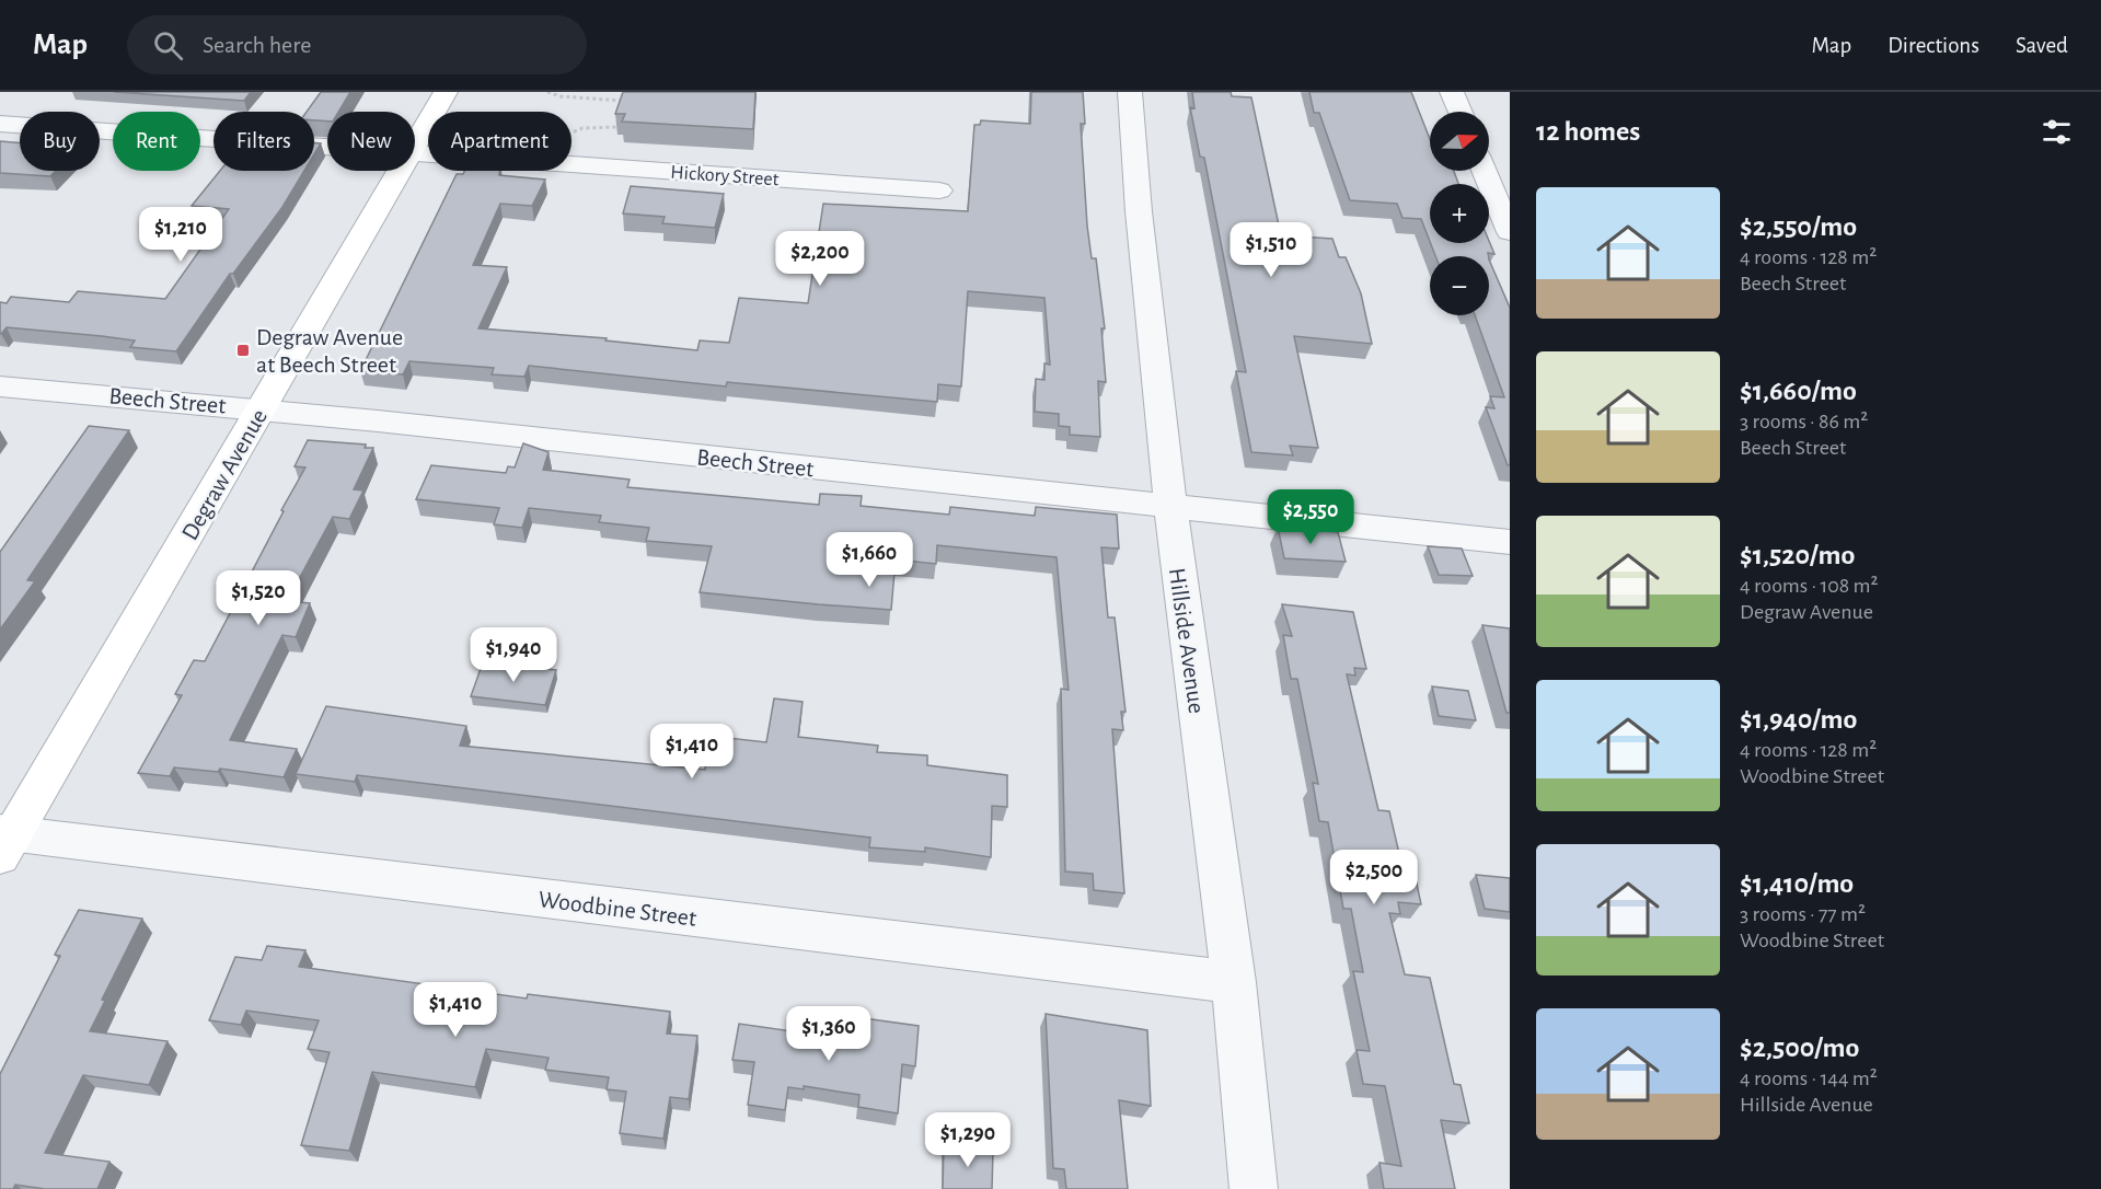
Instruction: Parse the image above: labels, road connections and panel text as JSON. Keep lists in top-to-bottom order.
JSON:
{
  "streets": {
    "main road": ["Degraw Avenue"],
    "street": [
      "Hickory Street",
      "Beech Street",
      "Hillside Avenue",
      "Woodbine Street"
    ]
  },
  "crossings": [
    ["Beech Street", "Degraw Avenue"],
    ["Beech Street", "Hillside Avenue"],
    ["Degraw Avenue", "Woodbine Street"],
    ["Hillside Avenue", "Woodbine Street"]
  ],
  "places": {
    "transit": ["Degraw Avenue at Beech Street"]
  },
  "north": "right",
  "page": {
    "header": "Map",
    "search": "Search here",
    "nav": ["Map", "Directions", "Saved"],
    "heading": "12 homes",
    "map_buttons": ["+", "−"],
    "chip": [
      "Buy",
      "Rent",
      "Filters",
      "New",
      "Apartment"
    ],
    "list": [
      {
        "name": "$2,550/mo",
        "note": "4 rooms · 128 m² · Beech Street"
      },
      {
        "name": "$1,660/mo",
        "note": "3 rooms · 86 m² · Beech Street"
      },
      {
        "name": "$1,520/mo",
        "note": "4 rooms · 108 m² · Degraw Avenue"
      },
      {
        "name": "$1,940/mo",
        "note": "4 rooms · 128 m² · Woodbine Street"
      },
      {
        "name": "$1,410/mo",
        "note": "3 rooms · 77 m² · Woodbine Street"
      },
      {
        "name": "$2,500/mo",
        "note": "4 rooms · 144 m² · Hillside Avenue"
      }
    ],
    "price": [
      "$1,210",
      "$1,510",
      "$2,200",
      "$2,550",
      "$1,660",
      "$1,520",
      "$1,940",
      "$1,410",
      "$2,500",
      "$1,410",
      "$1,360",
      "$1,290"
    ]
  }
}
